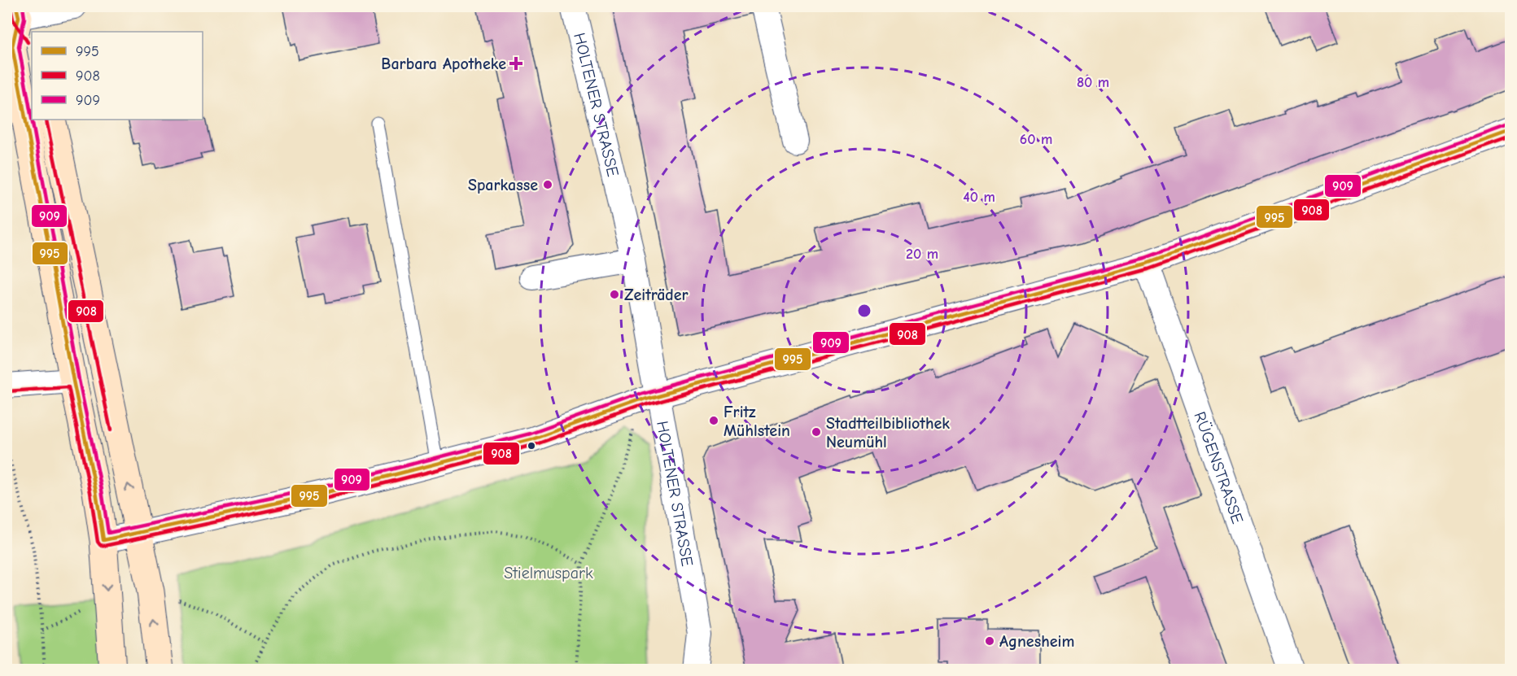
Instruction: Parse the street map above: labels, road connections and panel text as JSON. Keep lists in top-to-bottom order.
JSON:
{
  "streets": {
    "street": ["HOLTENER STRASSE", "RÜGENSTRASSE"]
  },
  "parks": ["Stielmuspark"],
  "places": {
    "health": ["Barbara Apotheke"],
    "other": [
      "Sparkasse",
      "Zeiträder",
      "Fritz Mühlstein",
      "Stadtteilbibliothek Neumühl",
      "Agnesheim"
    ]
  },
  "lines": ["transit line 995", "transit line 909", "transit line 908"],
  "legend": ["995", "908", "909"],
  "rings": [
    "80 m",
    "60 m",
    "40 m",
    "20 m"
  ]
}
